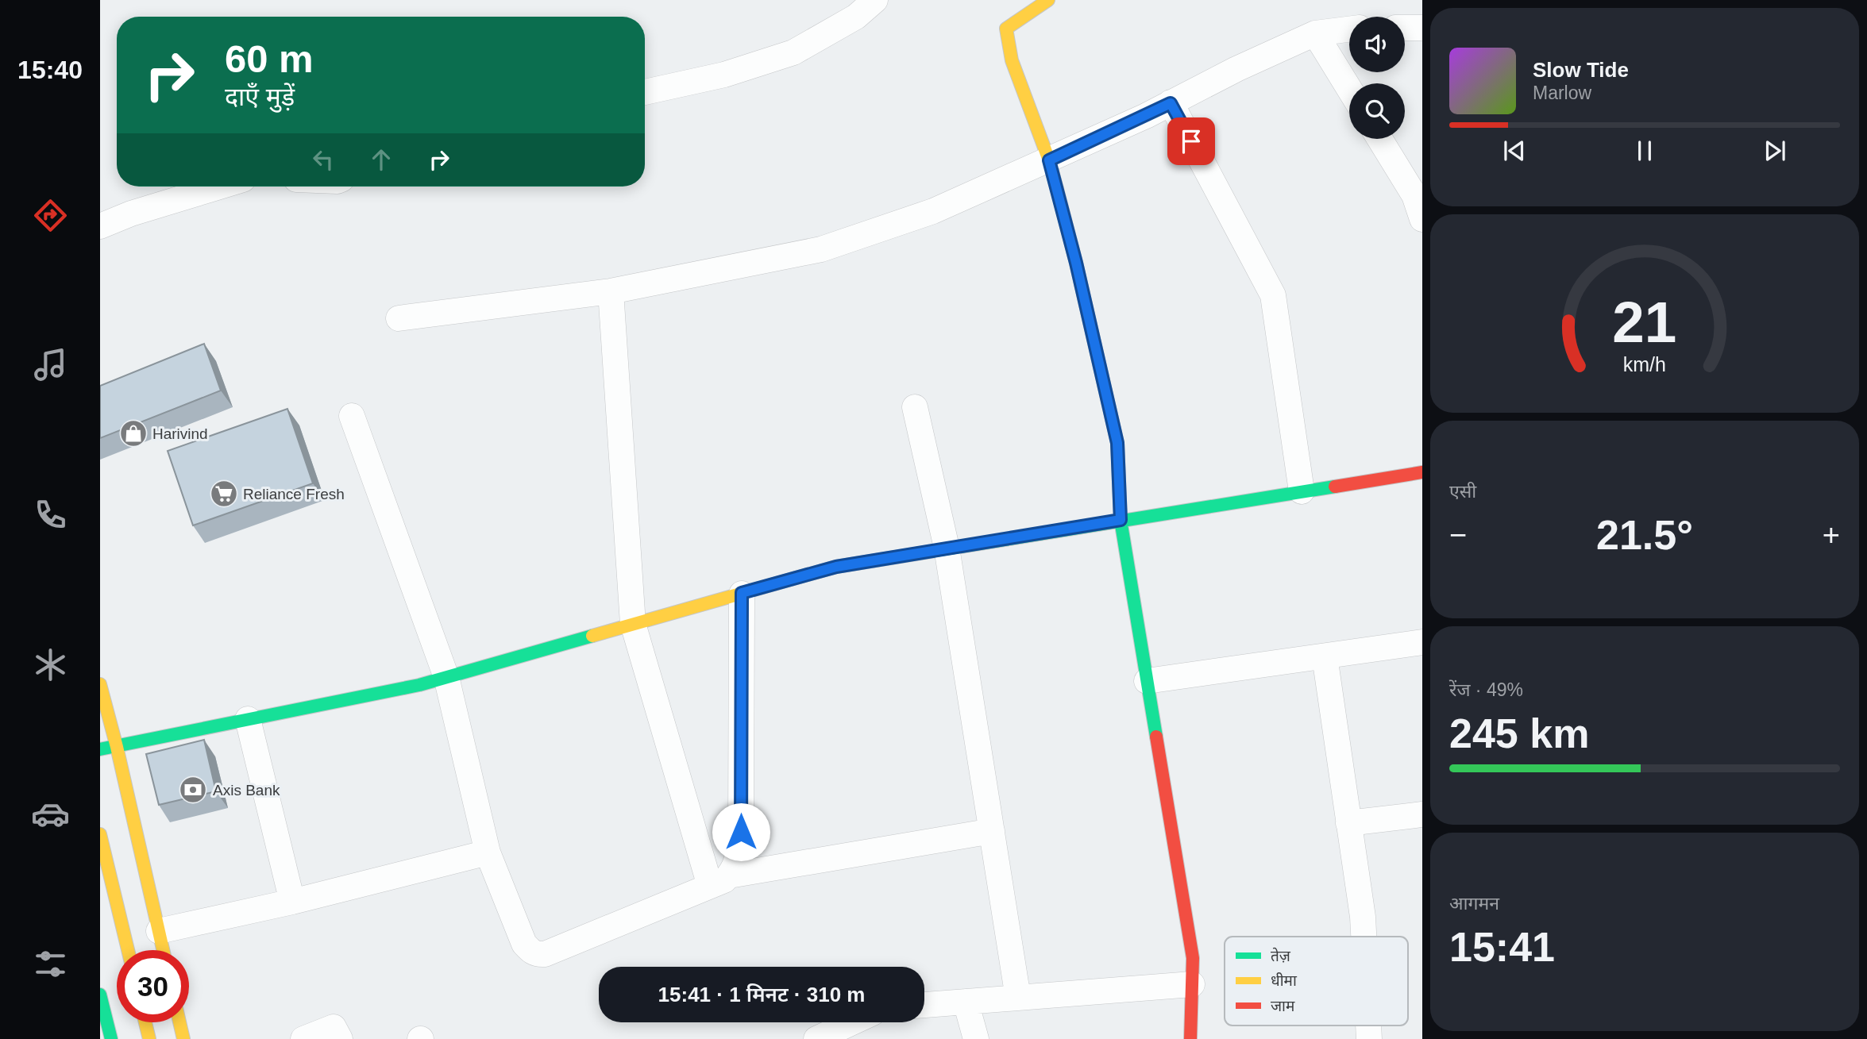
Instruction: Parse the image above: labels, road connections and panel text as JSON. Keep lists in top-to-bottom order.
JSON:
{
  "places": {
    "shop": ["Harivind"],
    "supermarket": ["Reliance Fresh"],
    "bank": ["Axis Bank"]
  },
  "legend": ["तेज़", "धीमा", "जाम"],
  "page": {
    "tabs": "15:40",
    "turn": ["60 m", "दाएँ मुड़ें"],
    "song": ["Slow Tide", "Marlow"],
    "tile": [
      "एसी",
      ["रेंज · 49%", "245 km"],
      ["आगमन", "15:41"]
    ],
    "heat": ["−", "21.5°", "+"],
    "limit": "30",
    "trip": "15:41 · 1 मिनट · 310 m",
    "gauge": ["21", "km/h"]
  }
}
